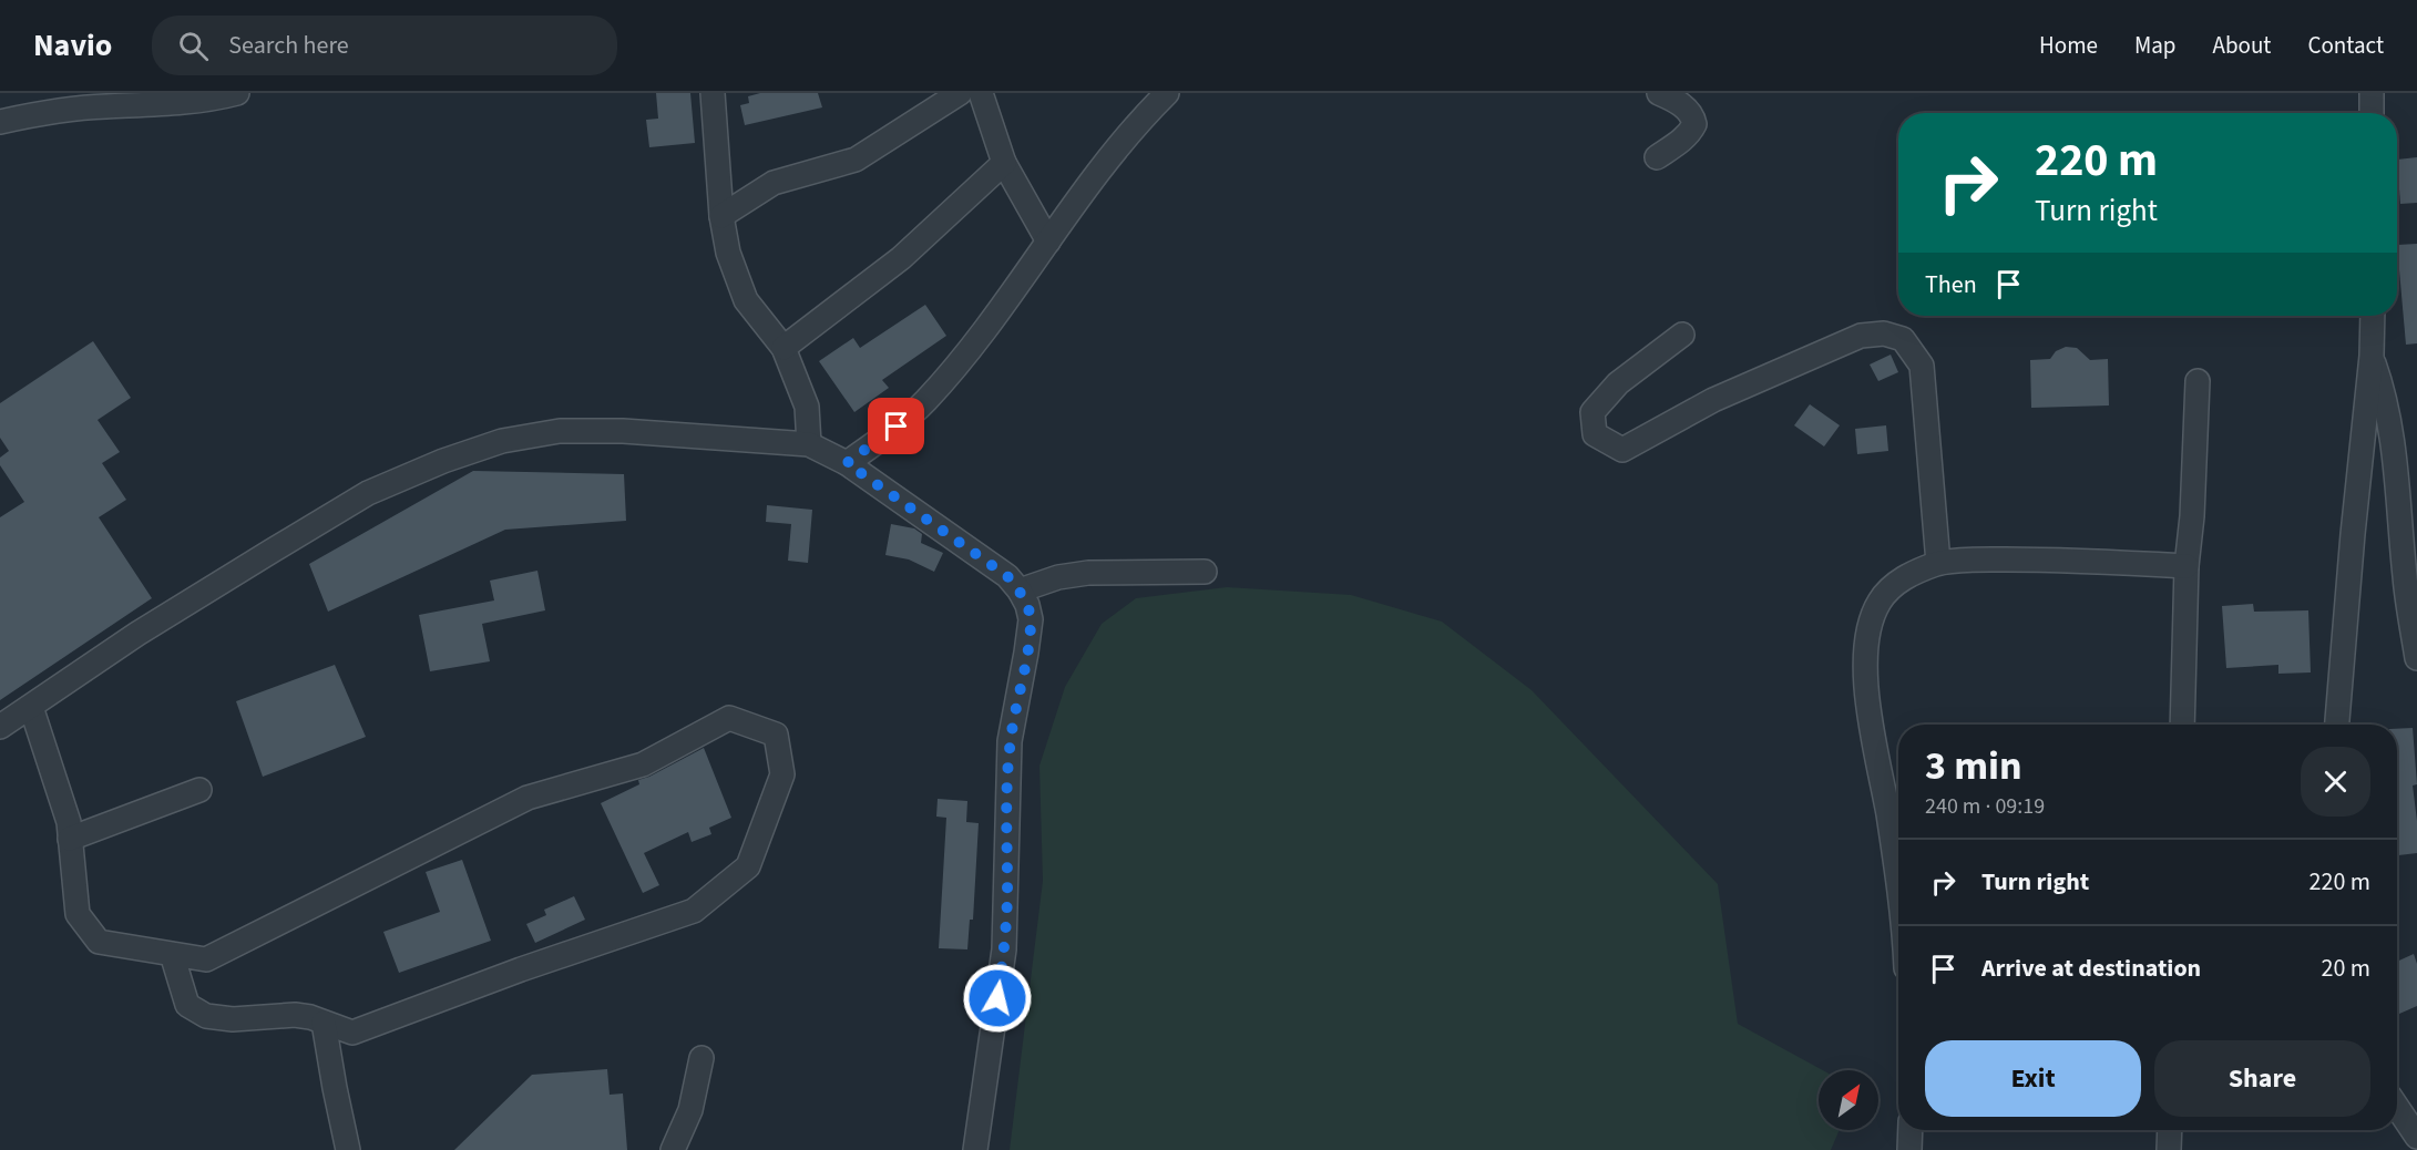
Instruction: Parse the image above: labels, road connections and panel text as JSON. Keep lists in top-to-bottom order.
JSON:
{
  "north": "top right",
  "page": {
    "header": "Navio",
    "search": "Search here",
    "nav": [
      "Home",
      "Map",
      "About",
      "Contact"
    ],
    "turn": ["220 m", "Turn right"],
    "then": "Then",
    "heading": ["3 min", "240 m · 09:19"],
    "list": [
      {
        "name": "Turn right",
        "value": "220 m"
      },
      {
        "name": "Arrive at destination",
        "value": "20 m"
      }
    ],
    "buttons": ["Exit", "Share"]
  }
}
